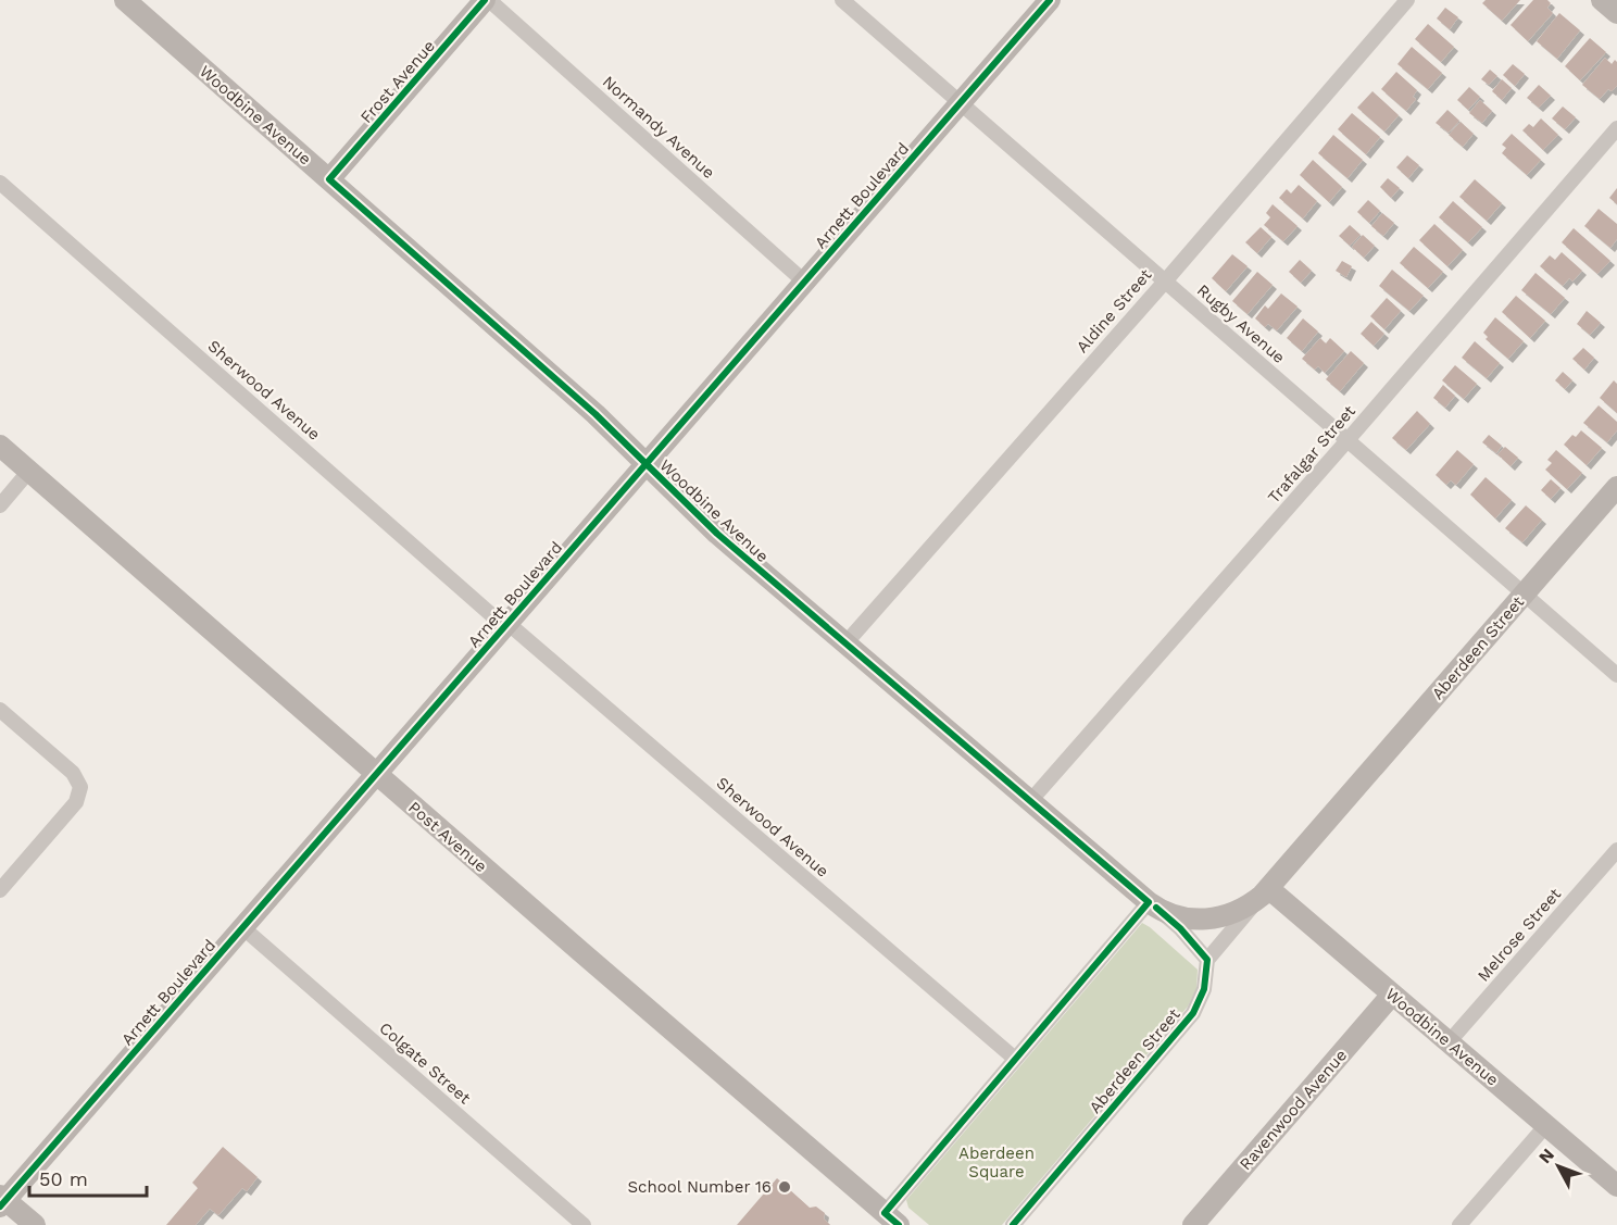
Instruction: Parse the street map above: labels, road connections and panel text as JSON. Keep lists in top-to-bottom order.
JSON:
{
  "streets": {
    "street": [
      "Frost Avenue",
      "Woodbine Avenue",
      "Normandy Avenue",
      "Arnett Boulevard",
      "Aldine Street",
      "Rugby Avenue",
      "Sherwood Avenue",
      "Trafalgar Street",
      "Aberdeen Street",
      "Post Avenue",
      "Melrose Street",
      "Colgate Street",
      "Ravenwood Avenue"
    ]
  },
  "crossings": [
    ["Frost Avenue", "Woodbine Avenue"],
    ["Frost Avenue", "Normandy Avenue"],
    ["Woodbine Avenue", "Arnett Boulevard"],
    ["Woodbine Avenue", "Aldine Street"],
    ["Woodbine Avenue", "Trafalgar Street"],
    ["Woodbine Avenue", "Aberdeen Street"],
    ["Woodbine Avenue", "Melrose Street"],
    ["Woodbine Avenue", "Ravenwood Avenue"],
    ["Normandy Avenue", "Arnett Boulevard"],
    ["Arnett Boulevard", "Rugby Avenue"],
    ["Arnett Boulevard", "Sherwood Avenue"],
    ["Arnett Boulevard", "Post Avenue"],
    ["Arnett Boulevard", "Colgate Street"],
    ["Aldine Street", "Rugby Avenue"],
    ["Rugby Avenue", "Trafalgar Street"],
    ["Rugby Avenue", "Aberdeen Street"]
  ],
  "parks": ["Aberdeen Square"],
  "places": ["School Number 16"],
  "scale_bar": "50 m",
  "north": "top left"
}
